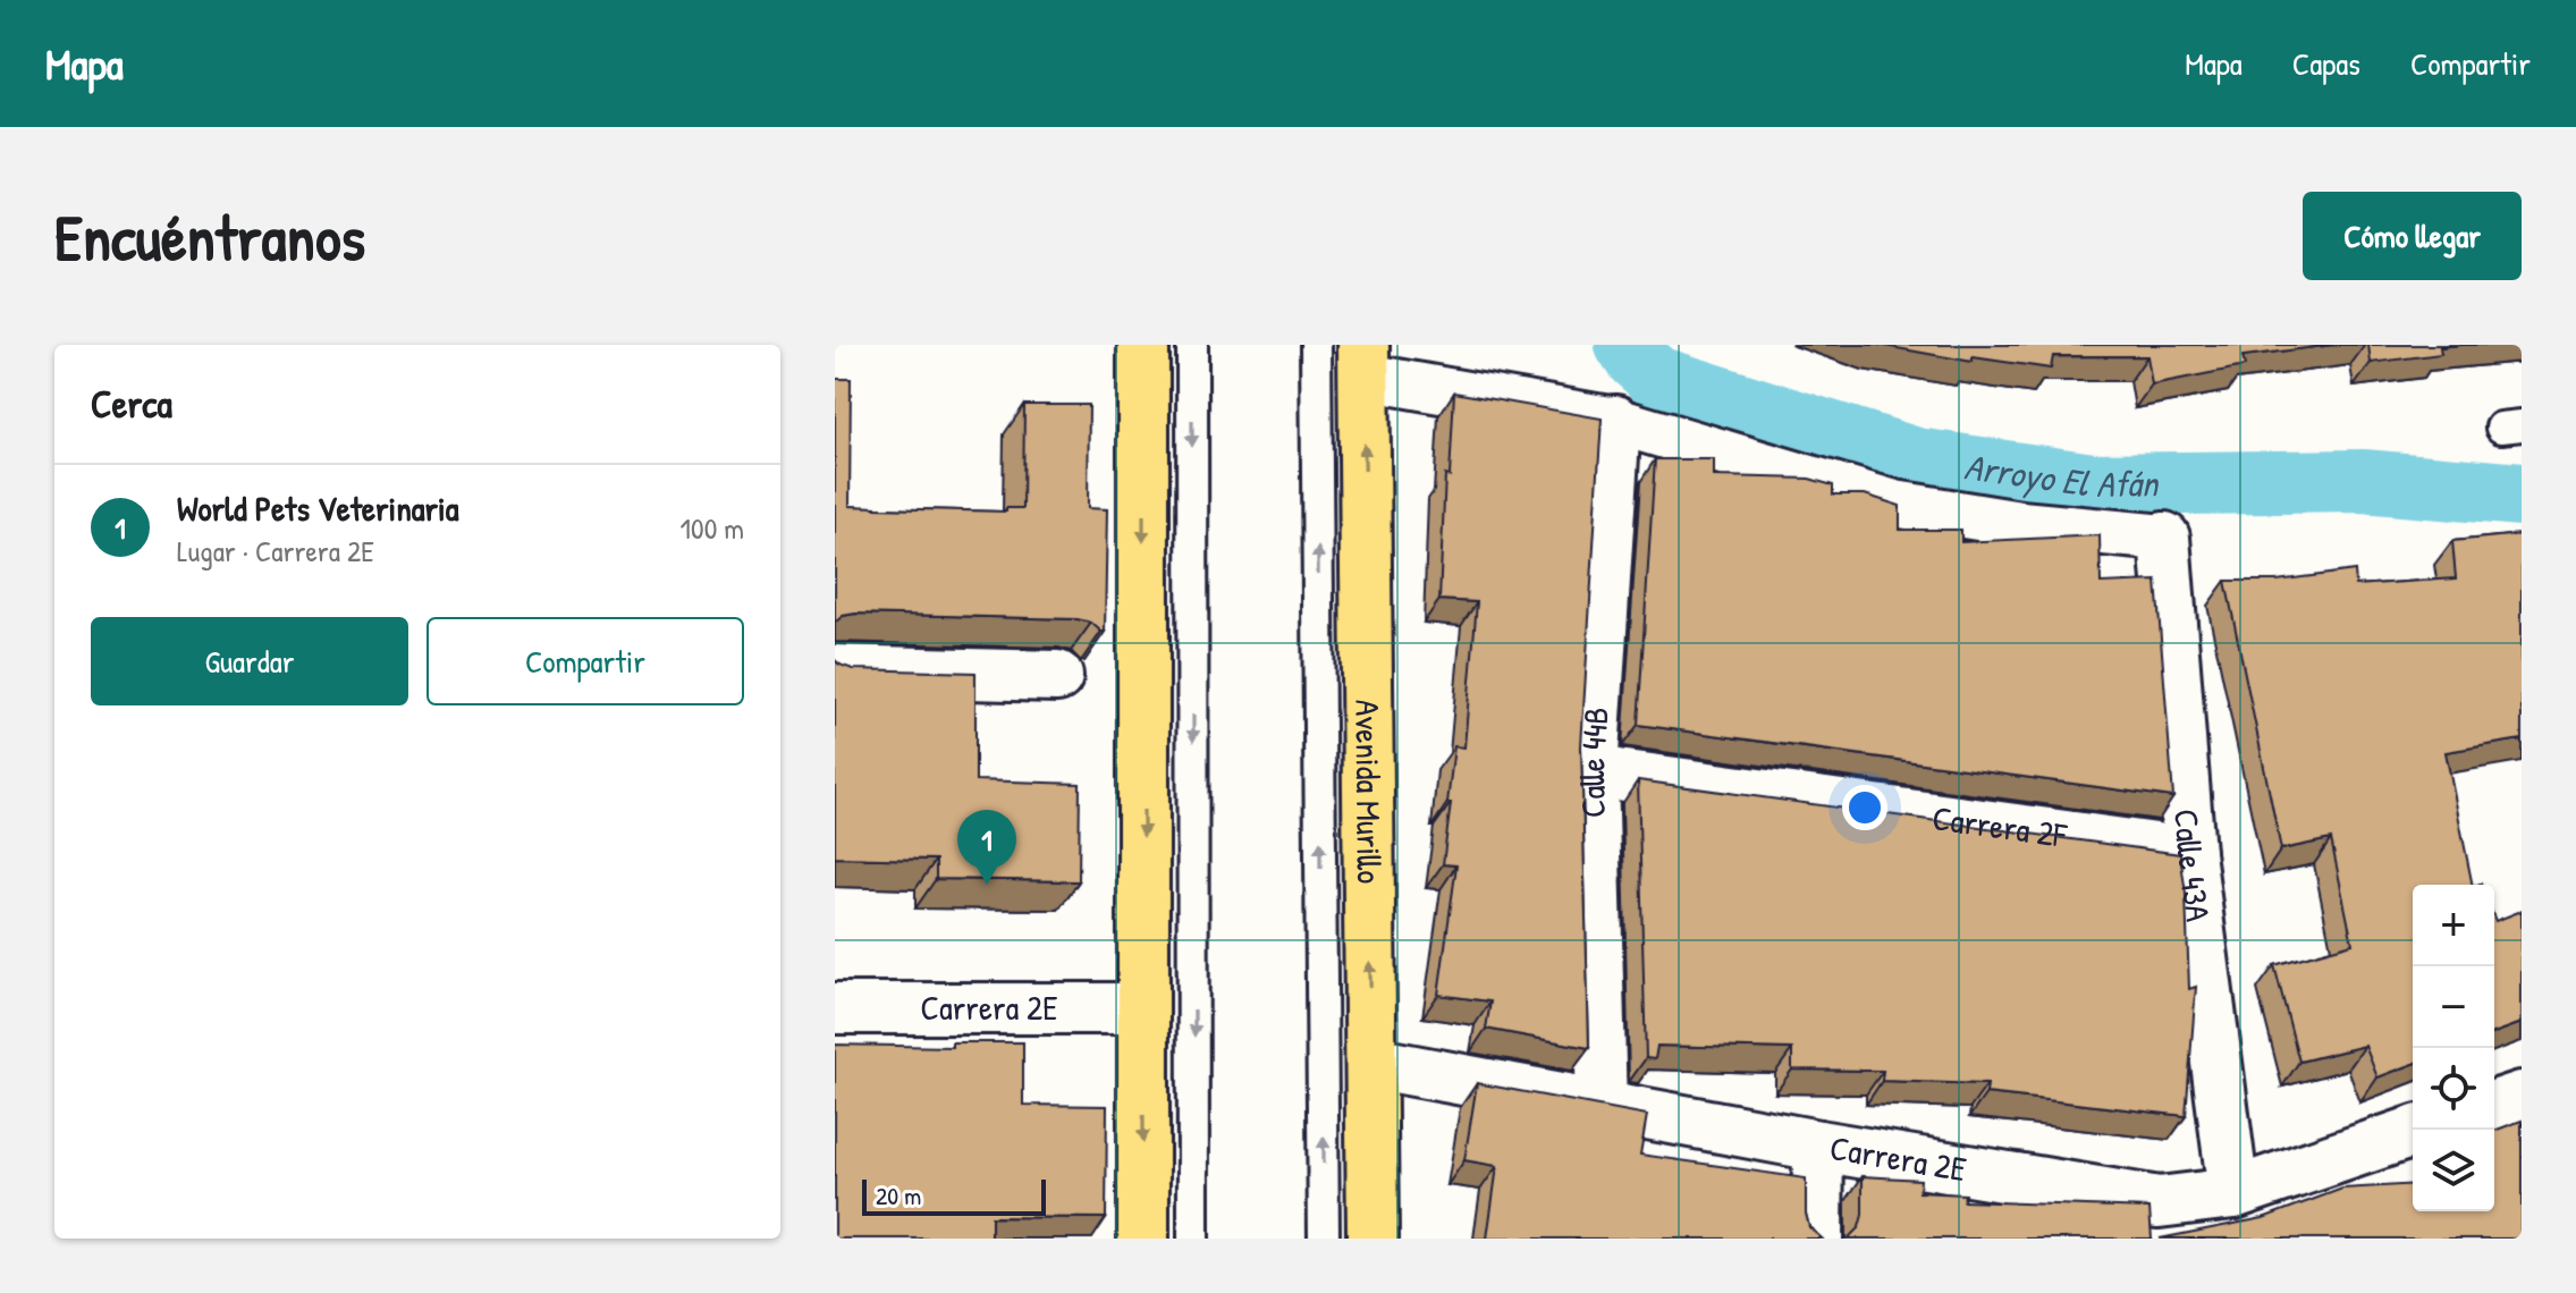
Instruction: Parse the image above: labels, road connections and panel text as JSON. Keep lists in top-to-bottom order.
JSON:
{
  "streets": {
    "main road": ["Avenida Murillo"],
    "street": [
      "Calle 44B",
      "Carrera 2F",
      "Calle 43A",
      "Carrera 2E"
    ]
  },
  "crossings": [
    ["Calle 44B", "Carrera 2F"],
    ["Calle 44B", "Carrera 2E"],
    ["Avenida Murillo", "Carrera 2E"],
    ["Carrera 2F", "Calle 43A"],
    ["Calle 43A", "Carrera 2E"]
  ],
  "water": ["Arroyo El Afán"],
  "scale_bar": "20 m",
  "page": {
    "header": "Mapa",
    "nav": ["Mapa", "Capas", "Compartir"],
    "buttons": [
      "Cómo llegar",
      ["Guardar", "Compartir"]
    ],
    "title": "Encuéntranos",
    "heading": "Cerca",
    "list": [
      {
        "mark": "1",
        "name": "World Pets Veterinaria",
        "note": "Lugar · Carrera 2E",
        "value": "100 m"
      }
    ],
    "pins": "1",
    "map_buttons": ["+", "−"],
    "scale": "20 m"
  }
}
